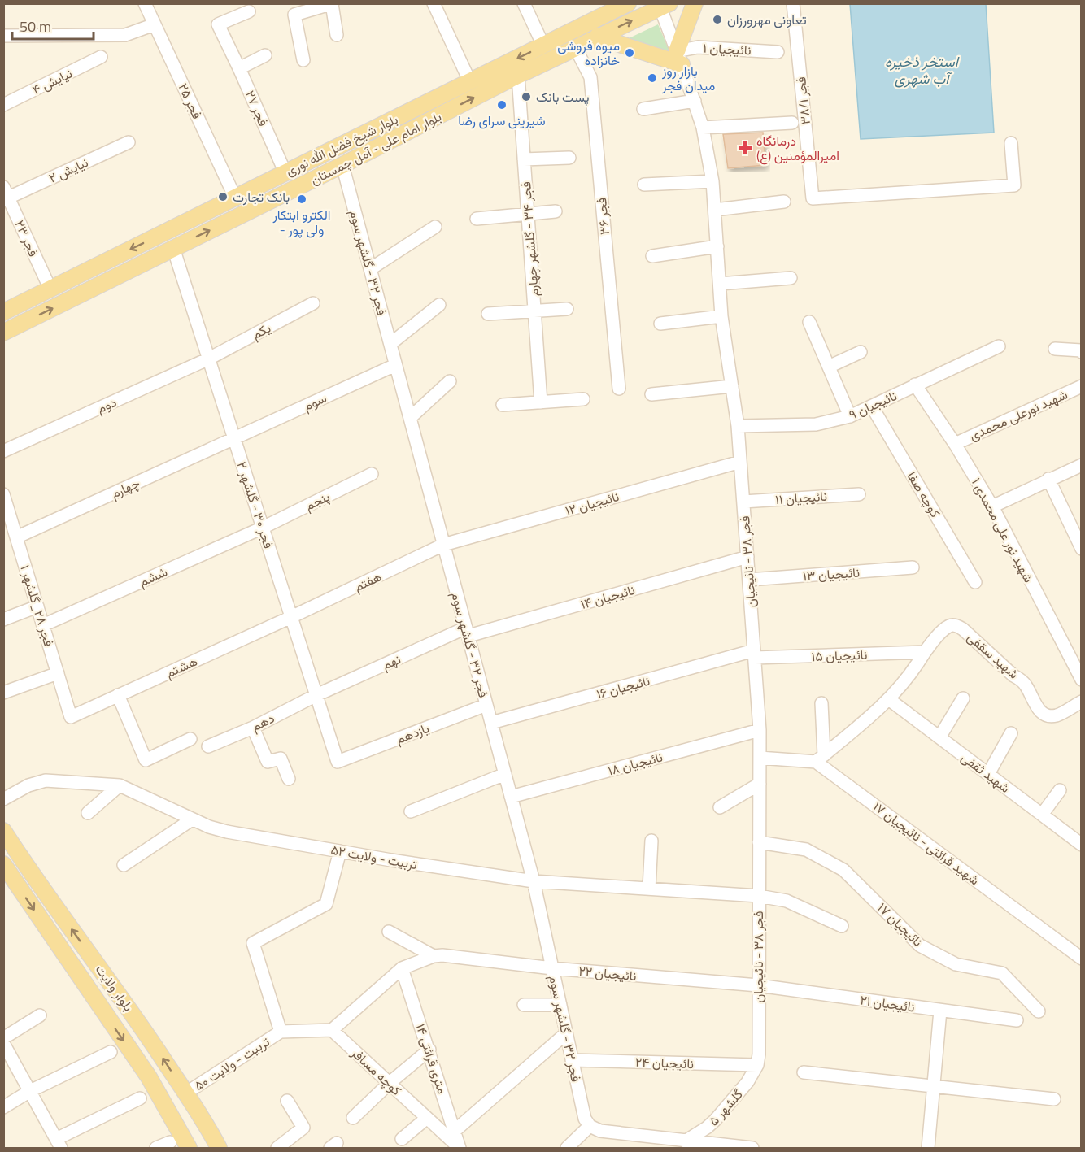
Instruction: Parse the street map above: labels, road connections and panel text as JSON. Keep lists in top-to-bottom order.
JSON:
{
  "streets": {
    "main road": ["بلوار شیخ فضل الله نوری", "بلوار امام علی - آمل چمستان", "بلوار ولایت"],
    "street": [
      "نائیجیان ۱",
      "نیایش ۴",
      "فجر ۲۵",
      "فجر ۳۸/۱",
      "فجر ۲۷",
      "نیایش ۲",
      "فجر ۳۶",
      "فجر ۲۳",
      "فجر ۳۴ - گلشهر چهارم",
      "فجر ۳۲ - گلشهر سوم",
      "یکم",
      "سوم",
      "دوم",
      "نائیجیان ۹",
      "شهید نورعلی محمدی",
      "چهارم",
      "کوچه صفا",
      "نائیجیان ۱۱",
      "پنجم",
      "نائیجیان ۱۲",
      "فجر ۳۰ - گلشهر ۲",
      "شهید نور علی محمدی ۱",
      "فجر ۳۸ - نائیجیان",
      "نائیجیان ۱۳",
      "ششم",
      "هفتم",
      "نائیجیان ۱۴",
      "فجر ۲۸_گلشهر ۱",
      "نائیجیان ۱۵",
      "شهید سقفی",
      "نهم",
      "هشتم",
      "نائیجیان ۱۶",
      "دهم",
      "یازدهم",
      "نائیجیان ۱۸",
      "شهید ثقفی",
      "شهید قرائتی - نائیجیان ۱۷",
      "تربیت - ولایت ۵۲",
      "نائیجیان ۱۷",
      "نائیجیان ۲۲",
      "نائیجیان ۲۱",
      "۱۴ متری قرائتی",
      "نائیجیان ۲۴",
      "تربیت - ولایت ۵۰",
      "کوچه مسافر",
      "گلشهر ۵"
    ]
  },
  "crossings": [
    ["نائیجیان ۱", "فجر ۳۸ - نائیجیان"],
    ["فجر ۲۵", "بلوار شیخ فضل الله نوری"],
    ["فجر ۲۷", "بلوار شیخ فضل الله نوری"],
    ["بلوار شیخ فضل الله نوری", "فجر ۲۳"],
    ["بلوار امام علی - آمل چمستان", "فجر ۳۶"],
    ["بلوار امام علی - آمل چمستان", "فجر ۳۴ - گلشهر چهارم"],
    ["بلوار امام علی - آمل چمستان", "فجر ۳۲ - گلشهر سوم"],
    ["بلوار امام علی - آمل چمستان", "فجر ۳۰ - گلشهر ۲"],
    ["بلوار امام علی - آمل چمستان", "فجر ۳۸ - نائیجیان"],
    ["نیایش ۲", "فجر ۲۳"],
    ["فجر ۳۲ - گلشهر سوم", "سوم"],
    ["فجر ۳۲ - گلشهر سوم", "نائیجیان ۱۲"],
    ["فجر ۳۲ - گلشهر سوم", "هفتم"],
    ["فجر ۳۲ - گلشهر سوم", "نائیجیان ۱۴"],
    ["فجر ۳۲ - گلشهر سوم", "نهم"],
    ["فجر ۳۲ - گلشهر سوم", "نائیجیان ۱۶"],
    ["فجر ۳۲ - گلشهر سوم", "یازدهم"],
    ["فجر ۳۲ - گلشهر سوم", "نائیجیان ۱۸"],
    ["فجر ۳۲ - گلشهر سوم", "تربیت - ولایت ۵۲"],
    ["فجر ۳۲ - گلشهر سوم", "نائیجیان ۲۲"],
    ["فجر ۳۲ - گلشهر سوم", "نائیجیان ۲۴"],
    ["یکم", "دوم"],
    ["یکم", "فجر ۳۰ - گلشهر ۲"],
    ["سوم", "چهارم"],
    ["سوم", "فجر ۳۰ - گلشهر ۲"],
    ["دوم", "فجر ۳۰ - گلشهر ۲"],
    ["نائیجیان ۹", "کوچه صفا"],
    ["نائیجیان ۹", "شهید نور علی محمدی ۱"],
    ["نائیجیان ۹", "فجر ۳۸ - نائیجیان"],
    ["شهید نورعلی محمدی", "شهید نور علی محمدی ۱"],
    ["چهارم", "فجر ۳۰ - گلشهر ۲"],
    ["چهارم", "فجر ۲۸_گلشهر ۱"],
    ["نائیجیان ۱۱", "فجر ۳۸ - نائیجیان"],
    ["پنجم", "فجر ۳۰ - گلشهر ۲"],
    ["پنجم", "ششم"],
    ["نائیجیان ۱۲", "فجر ۳۸ - نائیجیان"],
    ["نائیجیان ۱۲", "هفتم"],
    ["فجر ۳۰ - گلشهر ۲", "ششم"],
    ["فجر ۳۰ - گلشهر ۲", "هفتم"],
    ["فجر ۳۰ - گلشهر ۲", "نهم"],
    ["فجر ۳۰ - گلشهر ۲", "هشتم"],
    ["فجر ۳۰ - گلشهر ۲", "دهم"],
    ["فجر ۳۰ - گلشهر ۲", "یازدهم"],
    ["فجر ۳۸ - نائیجیان", "نائیجیان ۱۳"],
    ["فجر ۳۸ - نائیجیان", "نائیجیان ۱۴"],
    ["فجر ۳۸ - نائیجیان", "نائیجیان ۱۵"],
    ["فجر ۳۸ - نائیجیان", "نائیجیان ۱۶"],
    ["فجر ۳۸ - نائیجیان", "نائیجیان ۱۸"],
    ["فجر ۳۸ - نائیجیان", "تربیت - ولایت ۵۲"],
    ["فجر ۳۸ - نائیجیان", "نائیجیان ۱۷"],
    ["فجر ۳۸ - نائیجیان", "نائیجیان ۲۲"],
    ["فجر ۳۸ - نائیجیان", "نائیجیان ۲۱"],
    ["فجر ۳۸ - نائیجیان", "نائیجیان ۲۴"],
    ["فجر ۳۸ - نائیجیان", "گلشهر ۵"],
    ["ششم", "فجر ۲۸_گلشهر ۱"],
    ["هفتم", "هشتم"],
    ["نائیجیان ۱۴", "نهم"],
    ["فجر ۲۸_گلشهر ۱", "هشتم"],
    ["نائیجیان ۱۵", "شهید سقفی"],
    ["نائیجیان ۱۵", "نائیجیان ۱۶"],
    ["شهید سقفی", "شهید ثقفی"],
    ["شهید سقفی", "شهید قرائتی - نائیجیان ۱۷"],
    ["نهم", "دهم"],
    ["تربیت - ولایت ۵۲", "تربیت - ولایت ۵۰"],
    ["نائیجیان ۲۲", "نائیجیان ۲۱"],
    ["نائیجیان ۲۲", "۱۴ متری قرائتی"],
    ["بلوار ولایت", "تربیت - ولایت ۵۰"],
    ["۱۴ متری قرائتی", "کوچه مسافر"],
    ["نائیجیان ۲۴", "گلشهر ۵"]
  ],
  "one_way": ["بلوار شیخ فضل الله نوری", "بلوار امام علی - آمل چمستان"],
  "water": ["استخر ذخیره آب شهری"],
  "places": {
    "other": [
      "تعاونی مهرورزان",
      "میوه فروشی خانزاده",
      "بازار روز میدان فجر",
      "پست بانک",
      "شیرینی سرای رضا",
      "بانک تجارت",
      "الکترو ابتکار - ولی پور"
    ],
    "health": ["درمانگاه امیرالمؤمنین (ع)"]
  },
  "scale_bar": "50 m"
}
